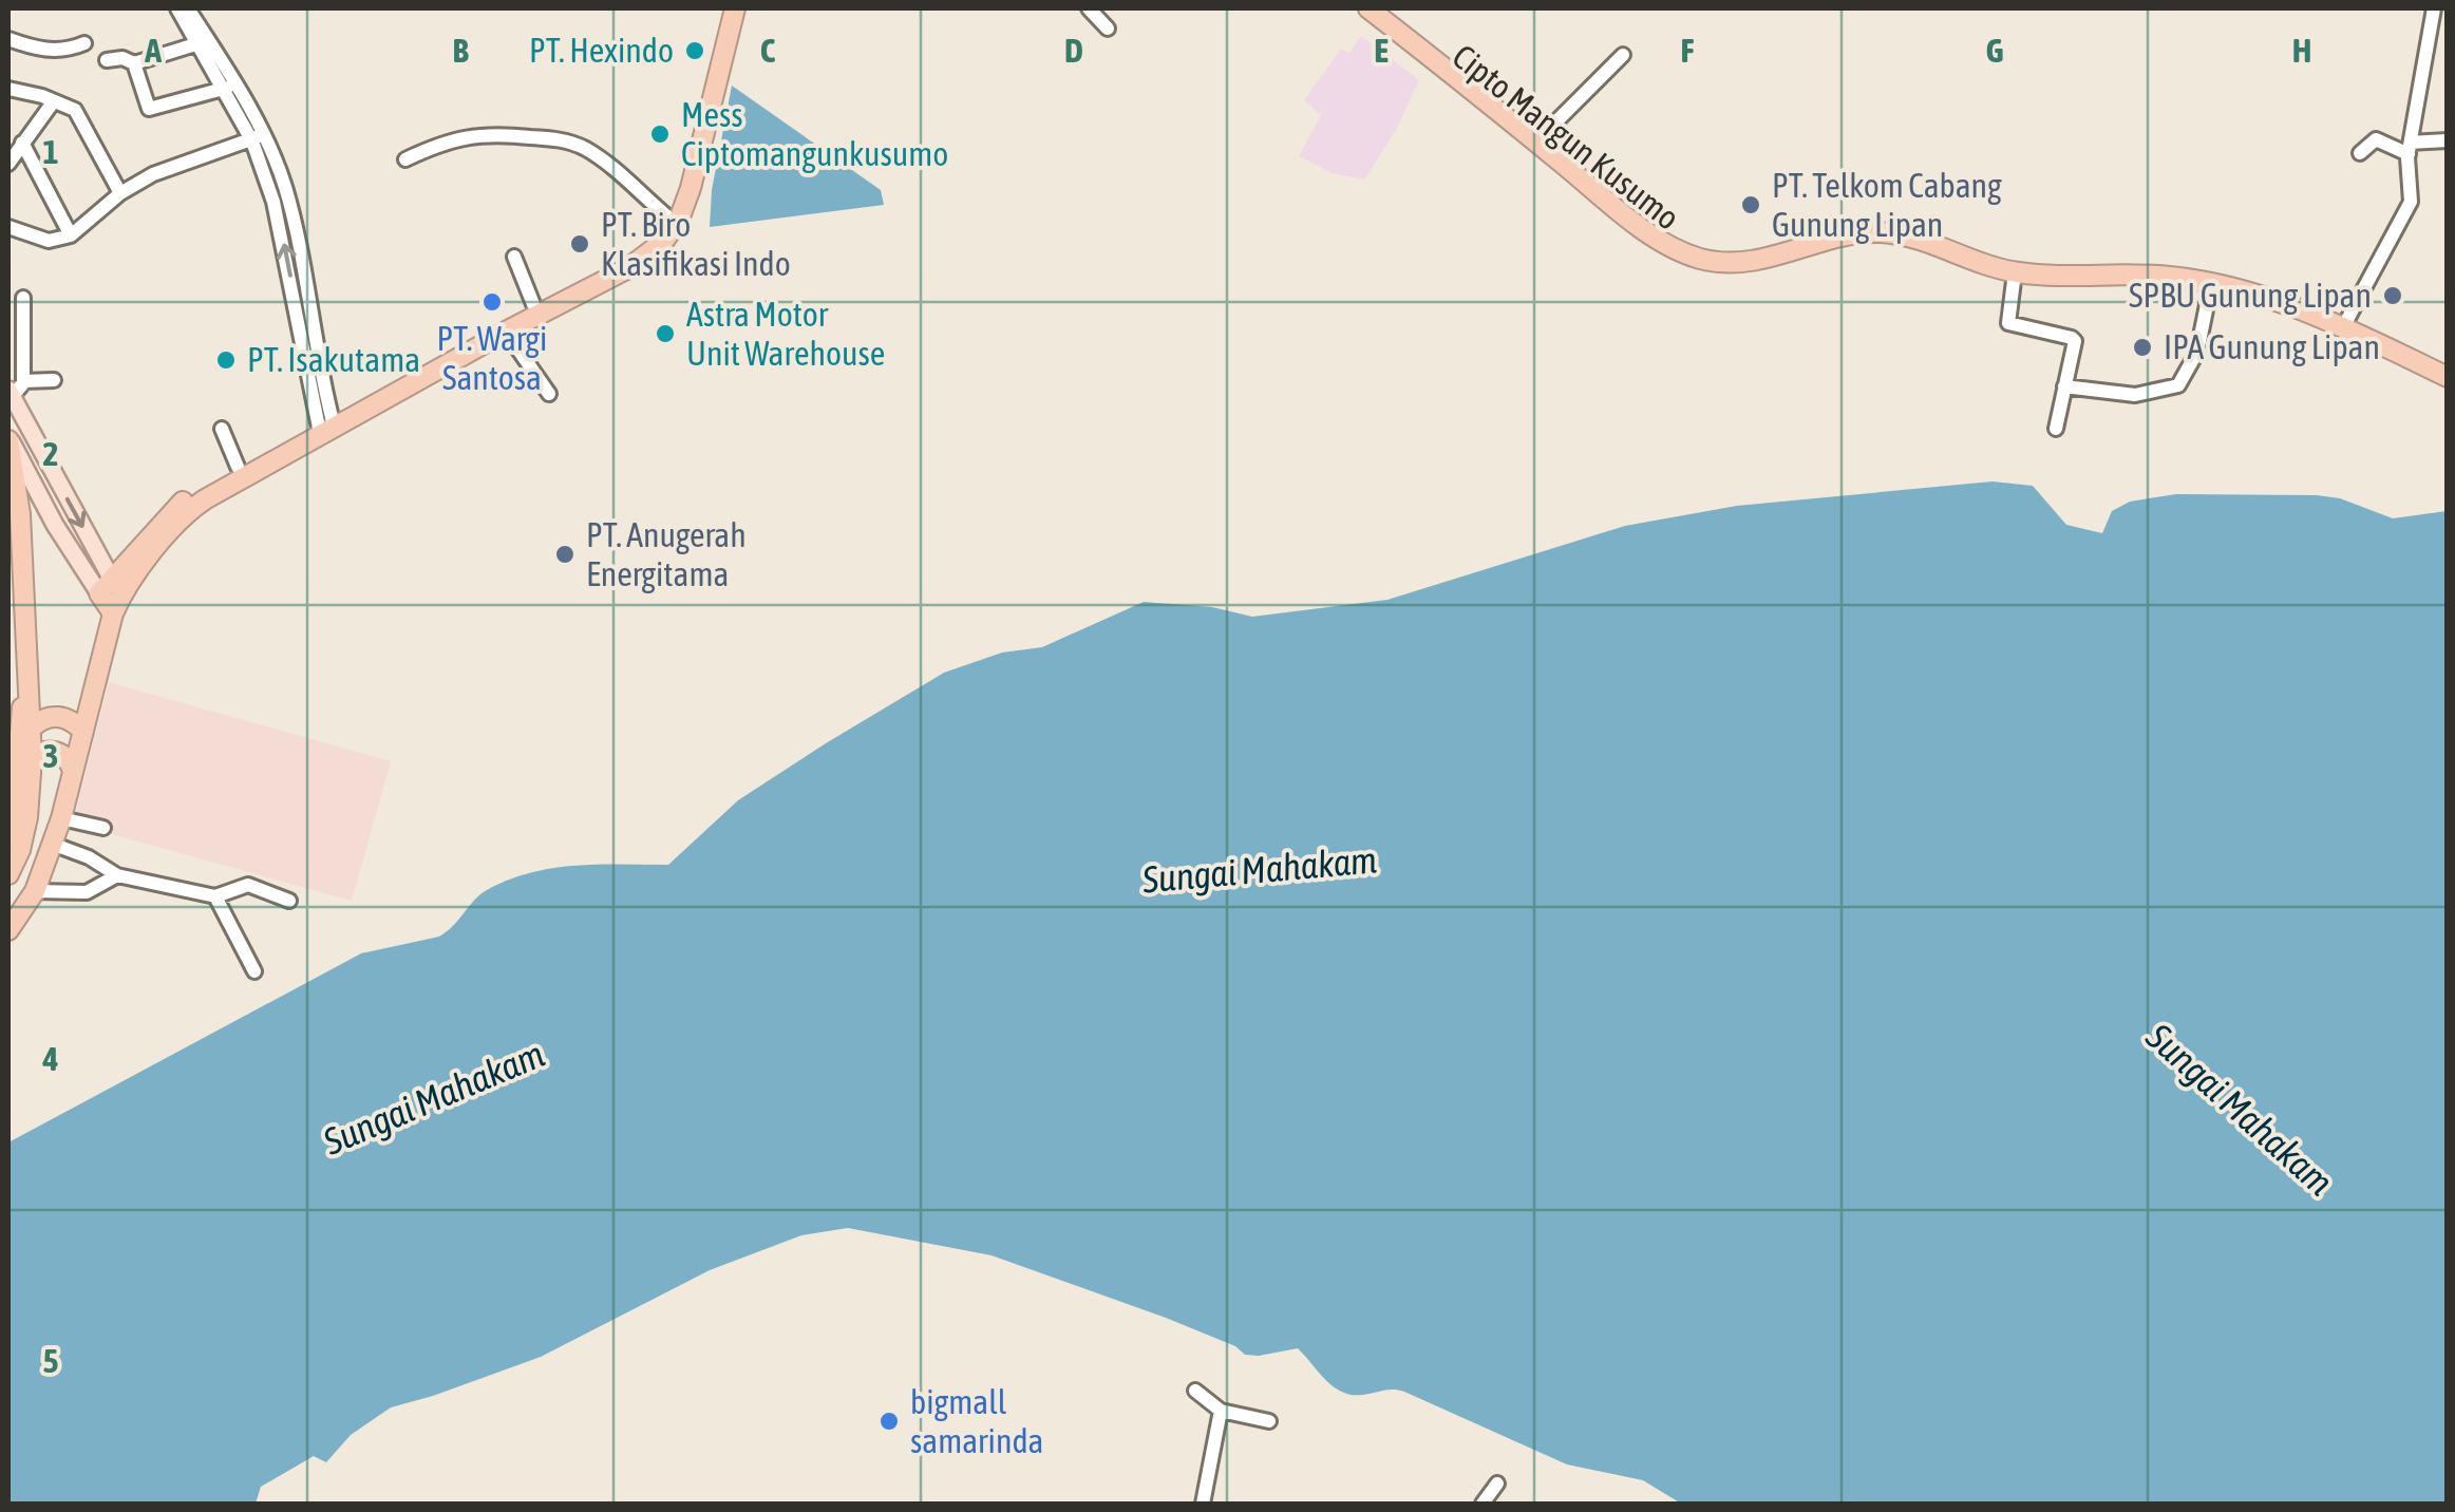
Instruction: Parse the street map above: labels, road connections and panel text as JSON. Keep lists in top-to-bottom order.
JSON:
{
  "streets": {
    "highway": ["Cipto Mangun Kusumo"]
  },
  "water": ["Sungai Mahakam"],
  "places": [
    "PT. Hexindo",
    "Mess Ciptomangunkusumo",
    "PT. Telkom Cabang Gunung Lipan",
    "PT. Biro Klasifikasi Indo",
    "SPBU Gunung Lipan",
    "PT. Wargi Santosa",
    "Astra Motor Unit Warehouse",
    "IPA Gunung Lipan",
    "PT. Isakutama",
    "PT. Anugerah Energitama",
    "bigmall samarinda"
  ],
  "grid": {
    "columns": [
      "A",
      "B",
      "C",
      "D",
      "E",
      "F",
      "G",
      "H"
    ],
    "rows": [
      "1",
      "2",
      "3",
      "4",
      "5"
    ]
  }
}
